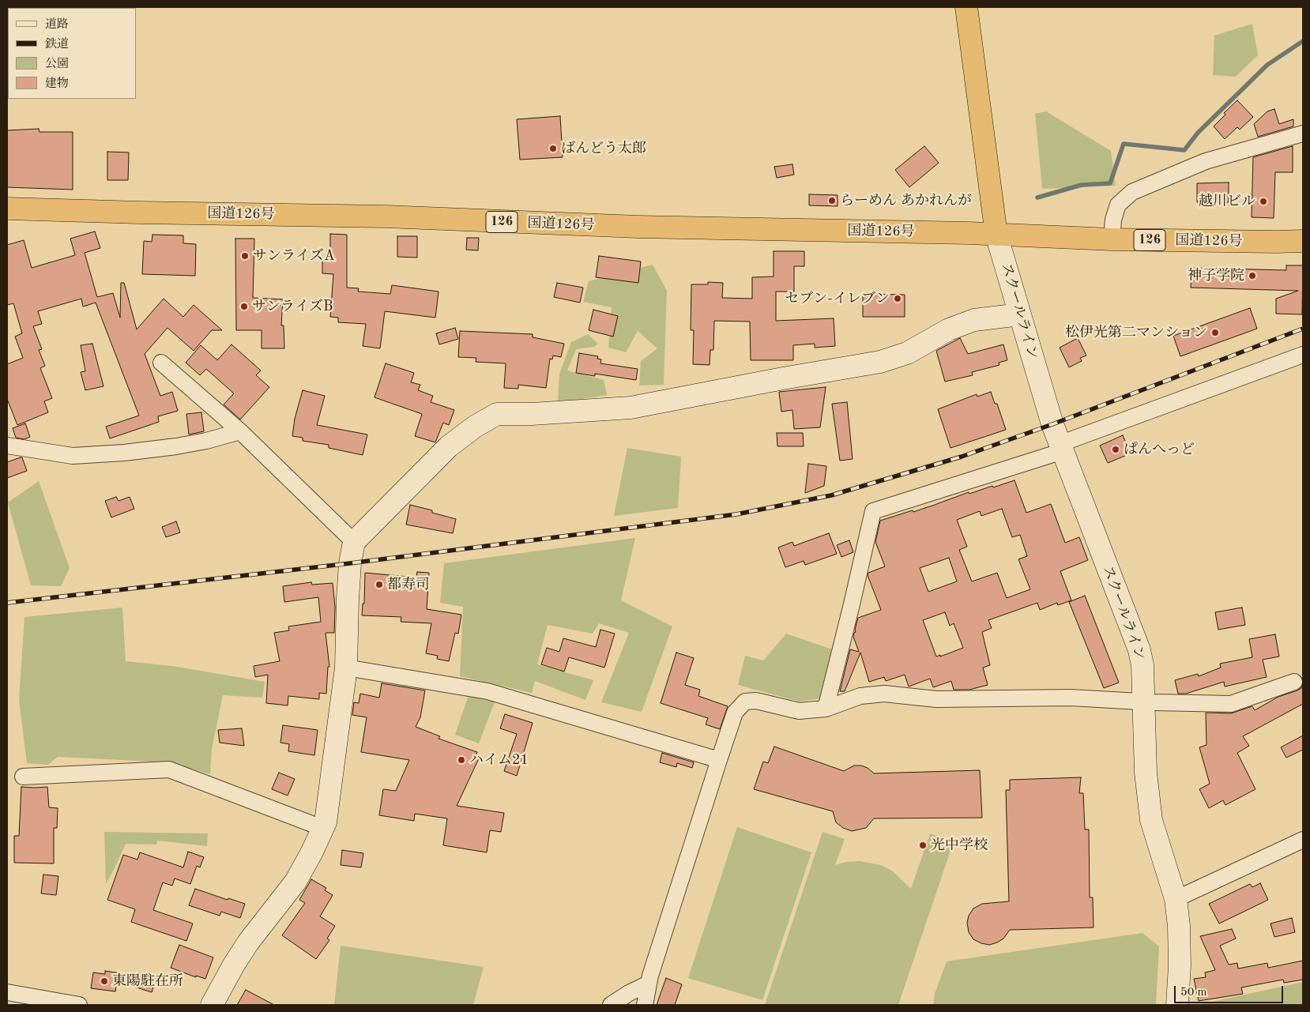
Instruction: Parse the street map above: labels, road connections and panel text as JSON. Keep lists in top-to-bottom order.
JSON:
{
  "streets": {
    "highway": ["国道126号", "126"],
    "street": ["スクールライン"]
  },
  "crossings": [
    ["国道126号", "スクールライン"]
  ],
  "places": [
    "ばんどう太郎",
    "らーめん あかれんが",
    "越川ビル",
    "サンライズA",
    "神子学院",
    "セブン-イレブン",
    "サンライズB",
    "松伊光第二マンション",
    "ぱんへっど",
    "都寿司",
    "ハイム21",
    "光中学校",
    "東陽駐在所"
  ],
  "legend": [
    "道路",
    "鉄道",
    "公園",
    "建物"
  ],
  "scale_bar": "50 m"
}
